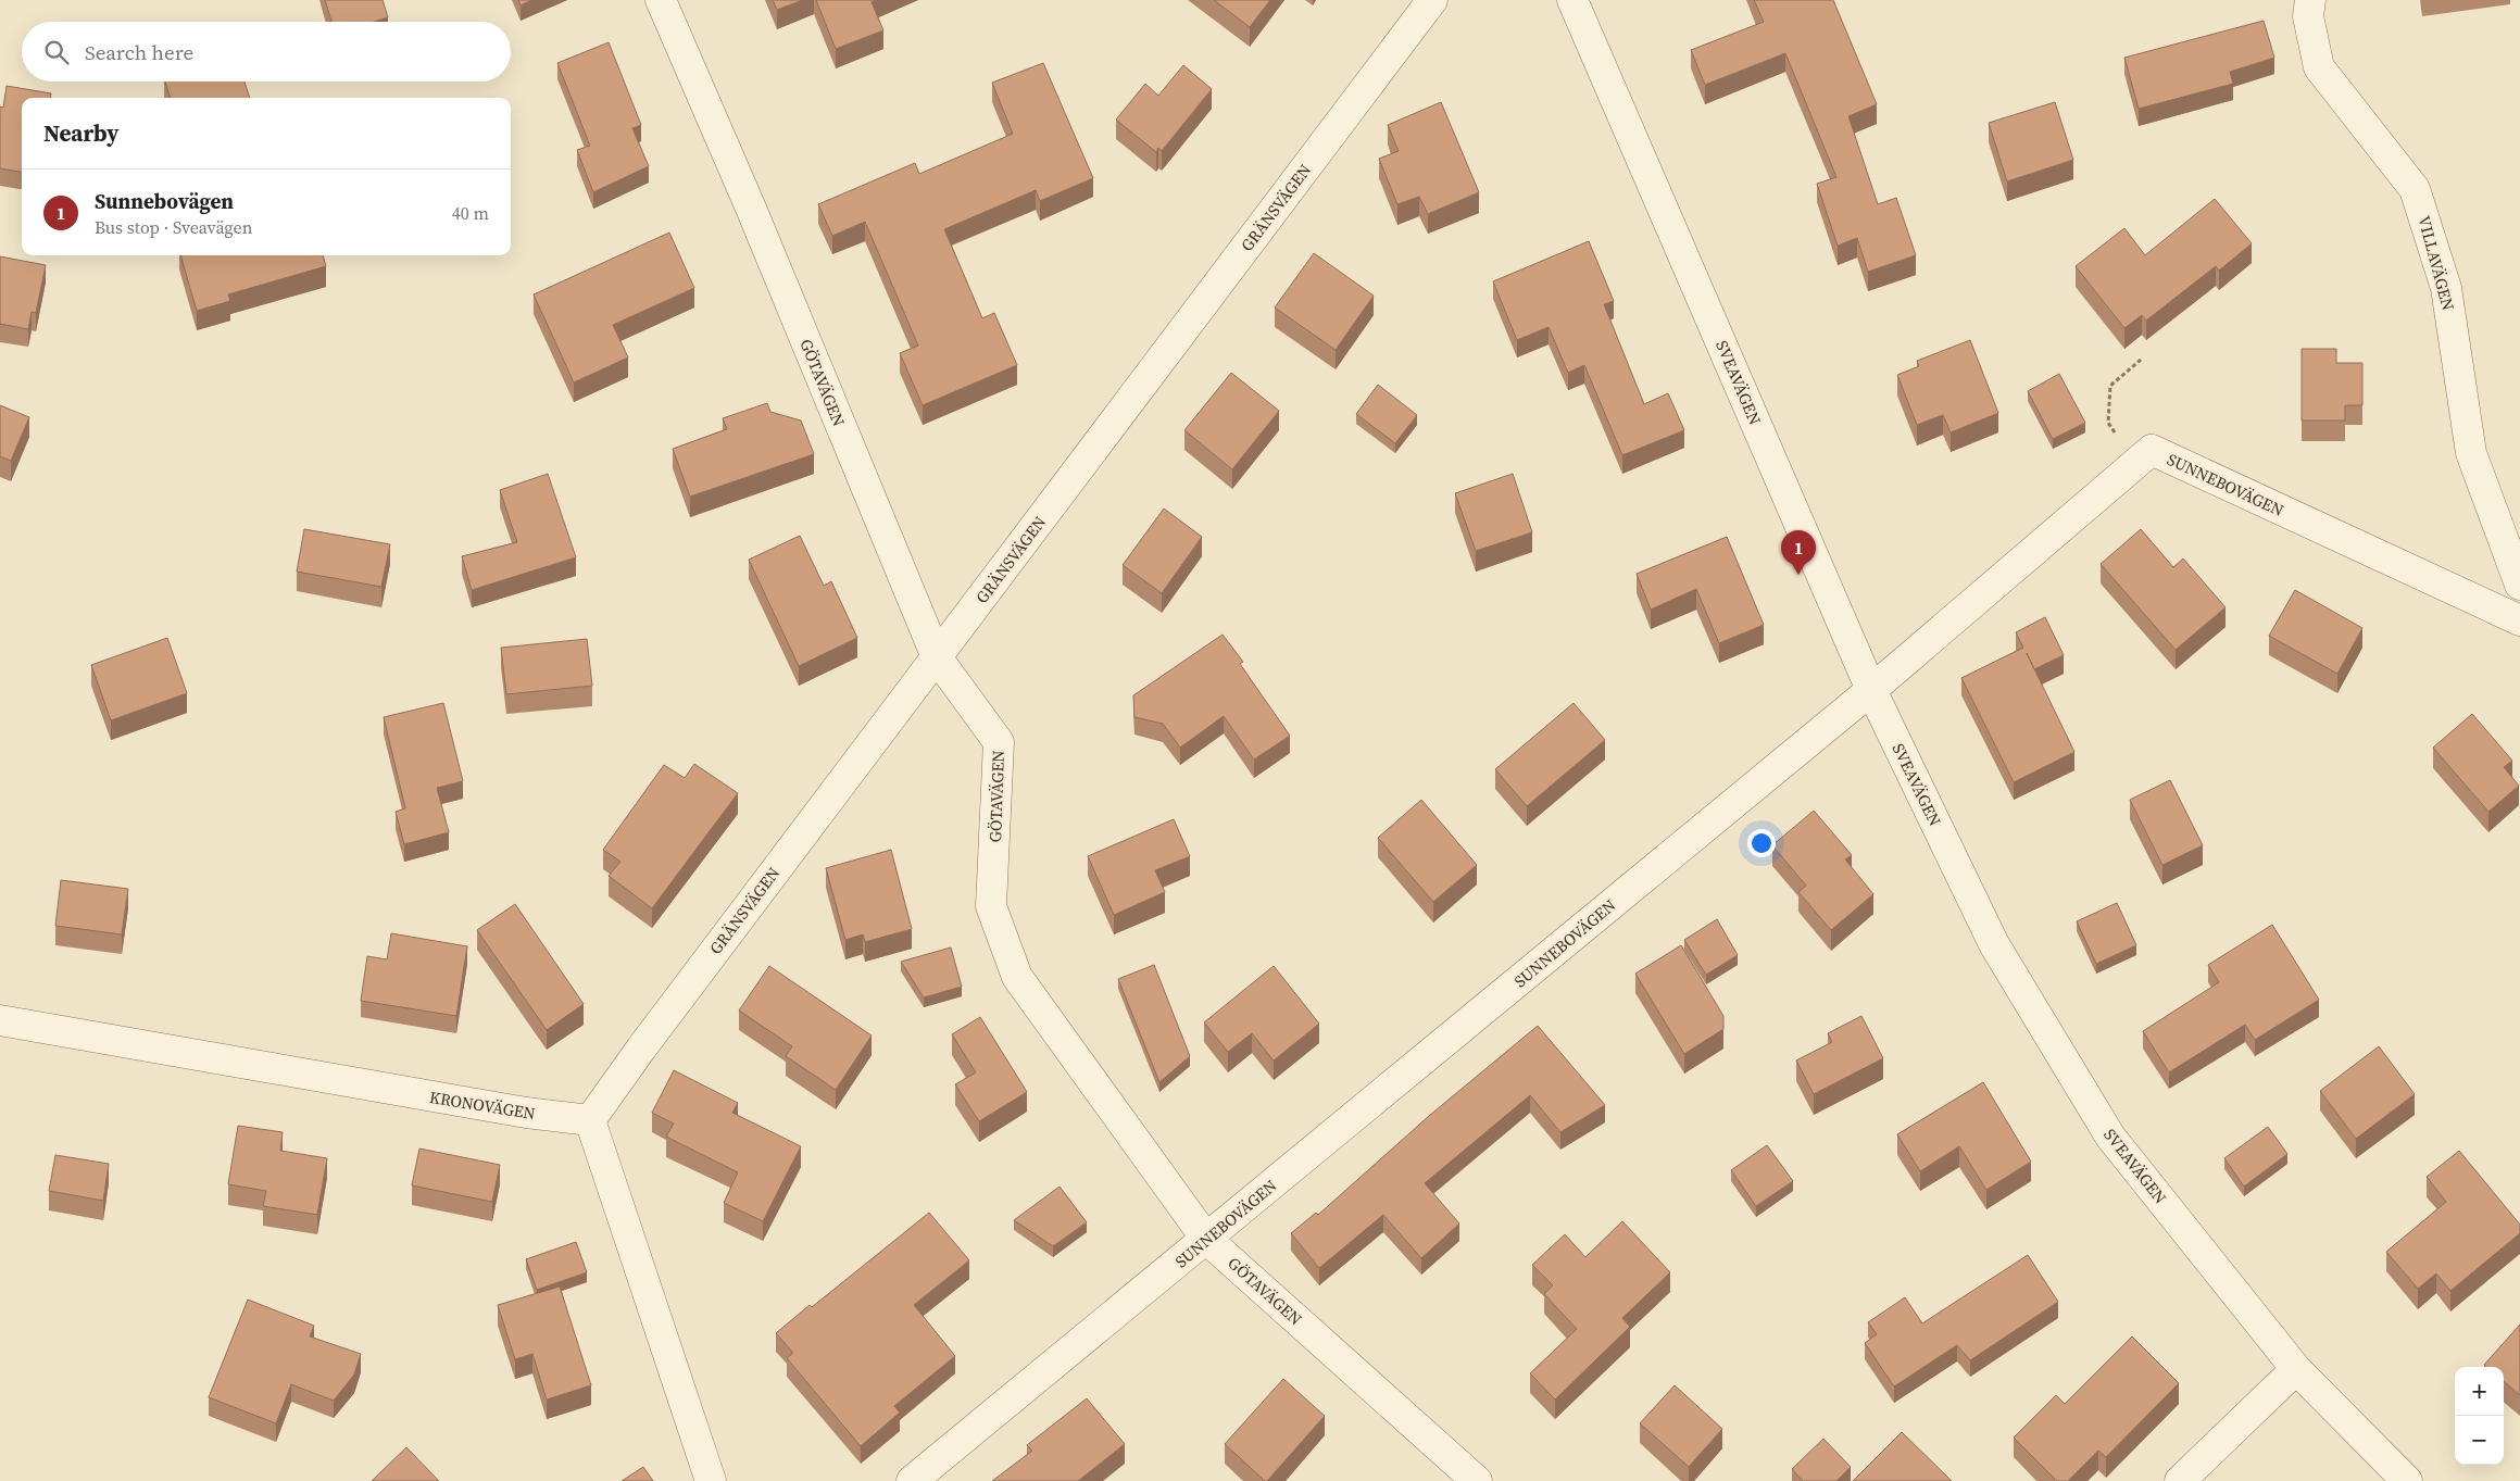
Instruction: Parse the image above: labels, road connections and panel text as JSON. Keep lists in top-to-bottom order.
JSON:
{
  "streets": {
    "street": [
      "GRÄNSVÄGEN",
      "VILLAVÄGEN",
      "GÖTAVÄGEN",
      "SVEAVÄGEN",
      "SUNNEBOVÄGEN",
      "KRONOVÄGEN"
    ]
  },
  "crossings": [
    ["GRÄNSVÄGEN", "GÖTAVÄGEN"],
    ["GRÄNSVÄGEN", "KRONOVÄGEN"],
    ["GÖTAVÄGEN", "SUNNEBOVÄGEN"],
    ["SVEAVÄGEN", "SUNNEBOVÄGEN"]
  ],
  "page": {
    "search": "Search here",
    "heading": "Nearby",
    "list": [
      {
        "mark": "1",
        "name": "Sunnebovägen",
        "note": "Bus stop · Sveavägen",
        "value": "40 m"
      }
    ],
    "pins": "1",
    "map_buttons": ["+", "−"]
  }
}
